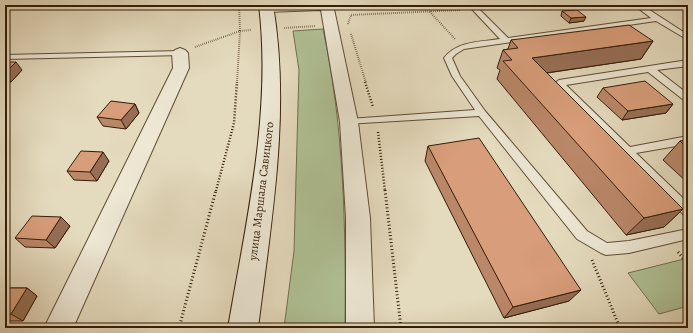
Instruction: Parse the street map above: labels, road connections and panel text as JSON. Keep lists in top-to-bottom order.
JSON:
{
  "streets": {
    "street": ["улица Маршала Савицкого"]
  }
}
